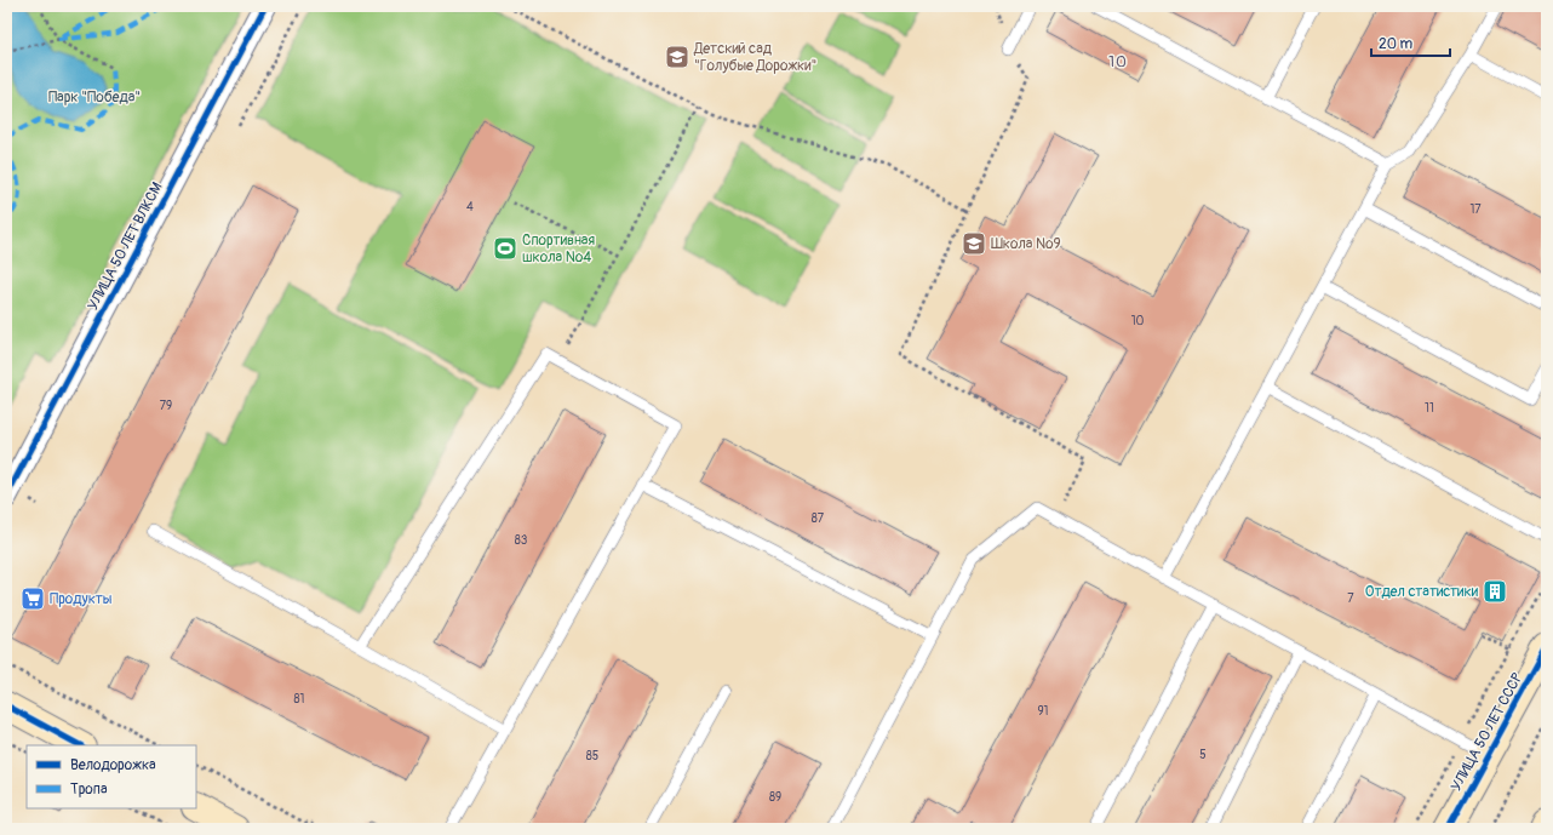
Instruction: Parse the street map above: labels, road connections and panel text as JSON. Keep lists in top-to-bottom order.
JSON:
{
  "streets": {
    "street": ["УЛИЦА 50 ЛЕТ ВЛКСМ", "УЛИЦА 50 ЛЕТ СССР"]
  },
  "districts": ["10"],
  "parks": ["Парк \"Победа\""],
  "places": {
    "school or university": ["Детский сад \"Голубые Дорожки\"", "Школа №9"],
    "sports": ["Спортивная школа №4"],
    "building": ["Отдел статистики"],
    "supermarket": ["Продукты"]
  },
  "house_numbers": [
    "4",
    "17",
    "10",
    "79",
    "11",
    "87",
    "83",
    "7",
    "81",
    "91",
    "5",
    "85",
    "89"
  ],
  "legend": ["Велодорожка", "Тропа"],
  "scale_bar": "20 m"
}
